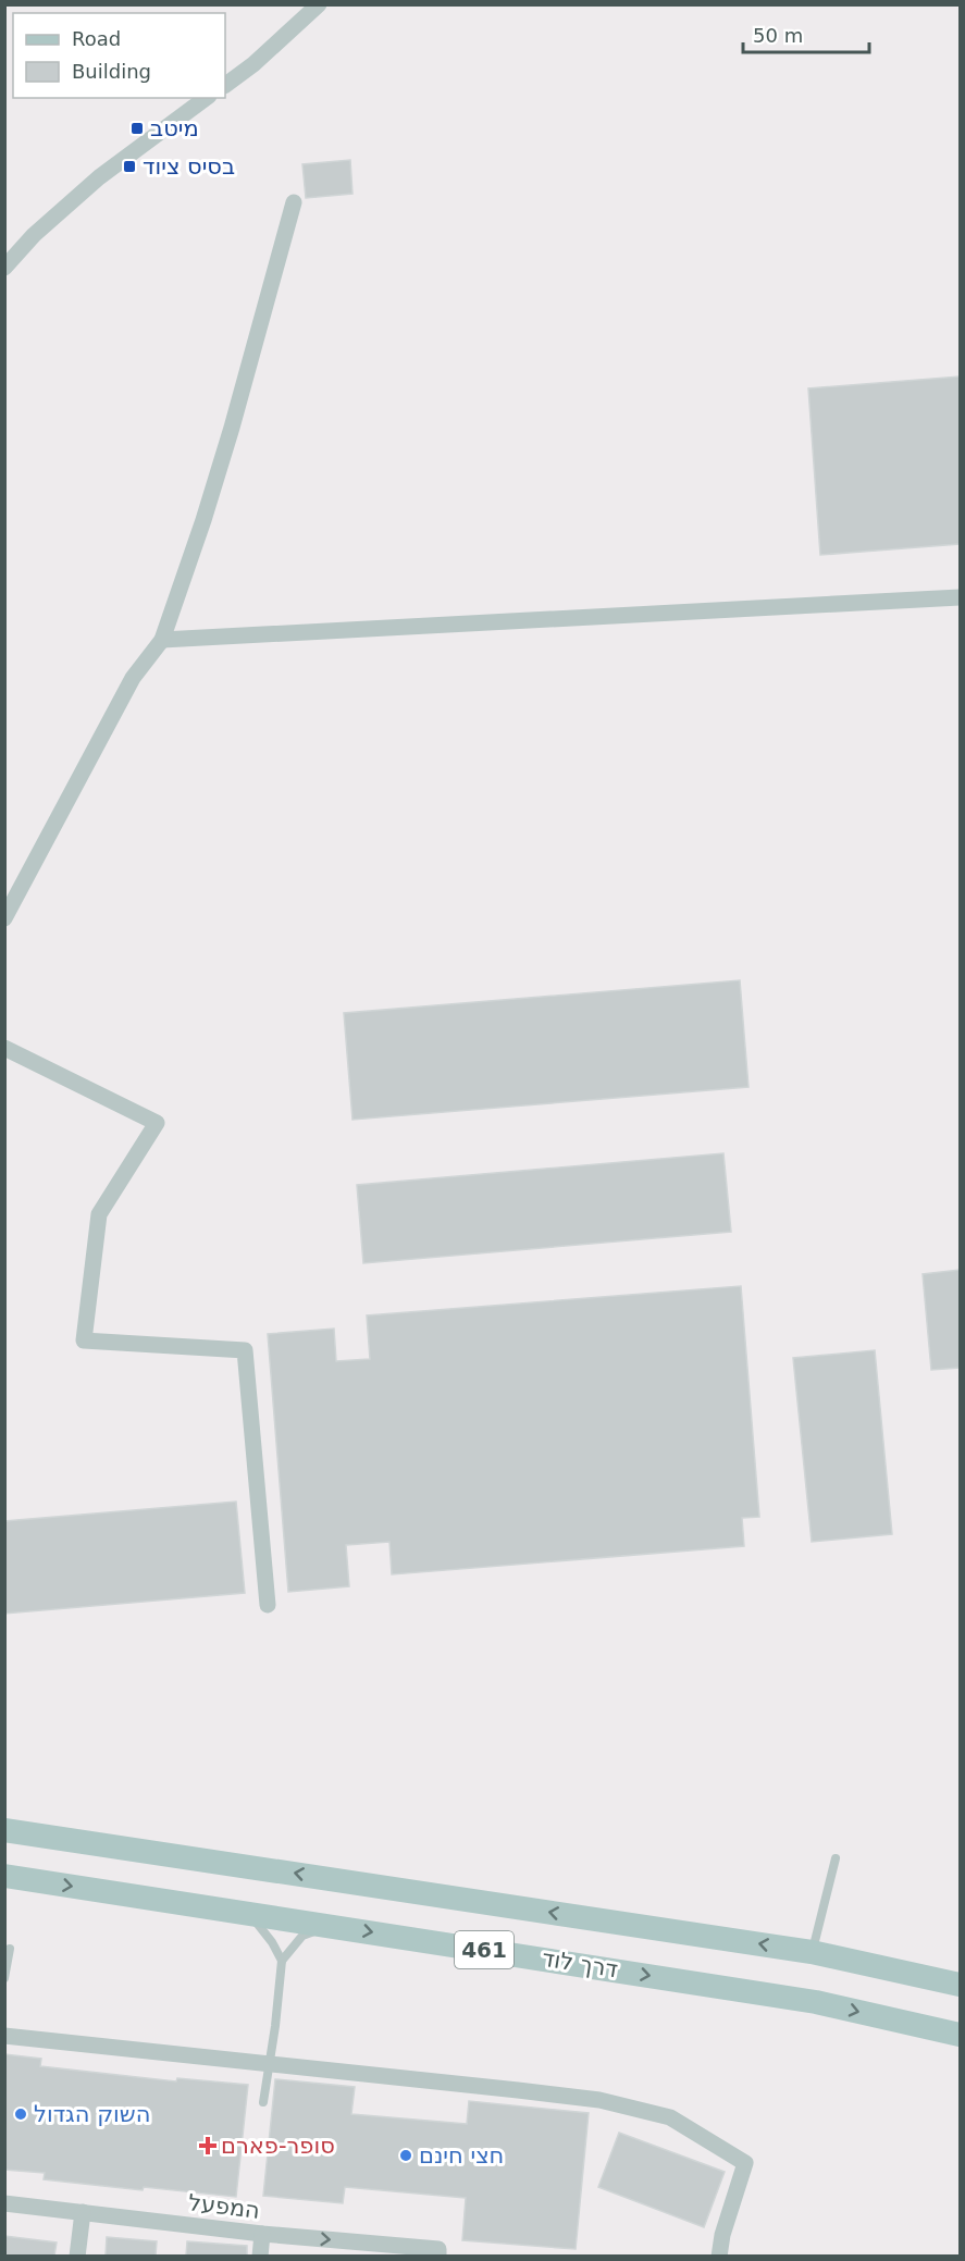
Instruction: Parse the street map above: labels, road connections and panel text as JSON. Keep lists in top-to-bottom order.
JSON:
{
  "streets": {
    "main road": ["461", "דרך לוד"],
    "street": ["המפעל"]
  },
  "one_way": ["המפעל"],
  "places": {
    "transit": ["מיטב", "בסיס ציוד"],
    "other": ["השוק הגדול", "חצי חינם"],
    "health": ["סופר-פארם"]
  },
  "legend": ["Road", "Building"],
  "scale_bar": "50 m"
}
